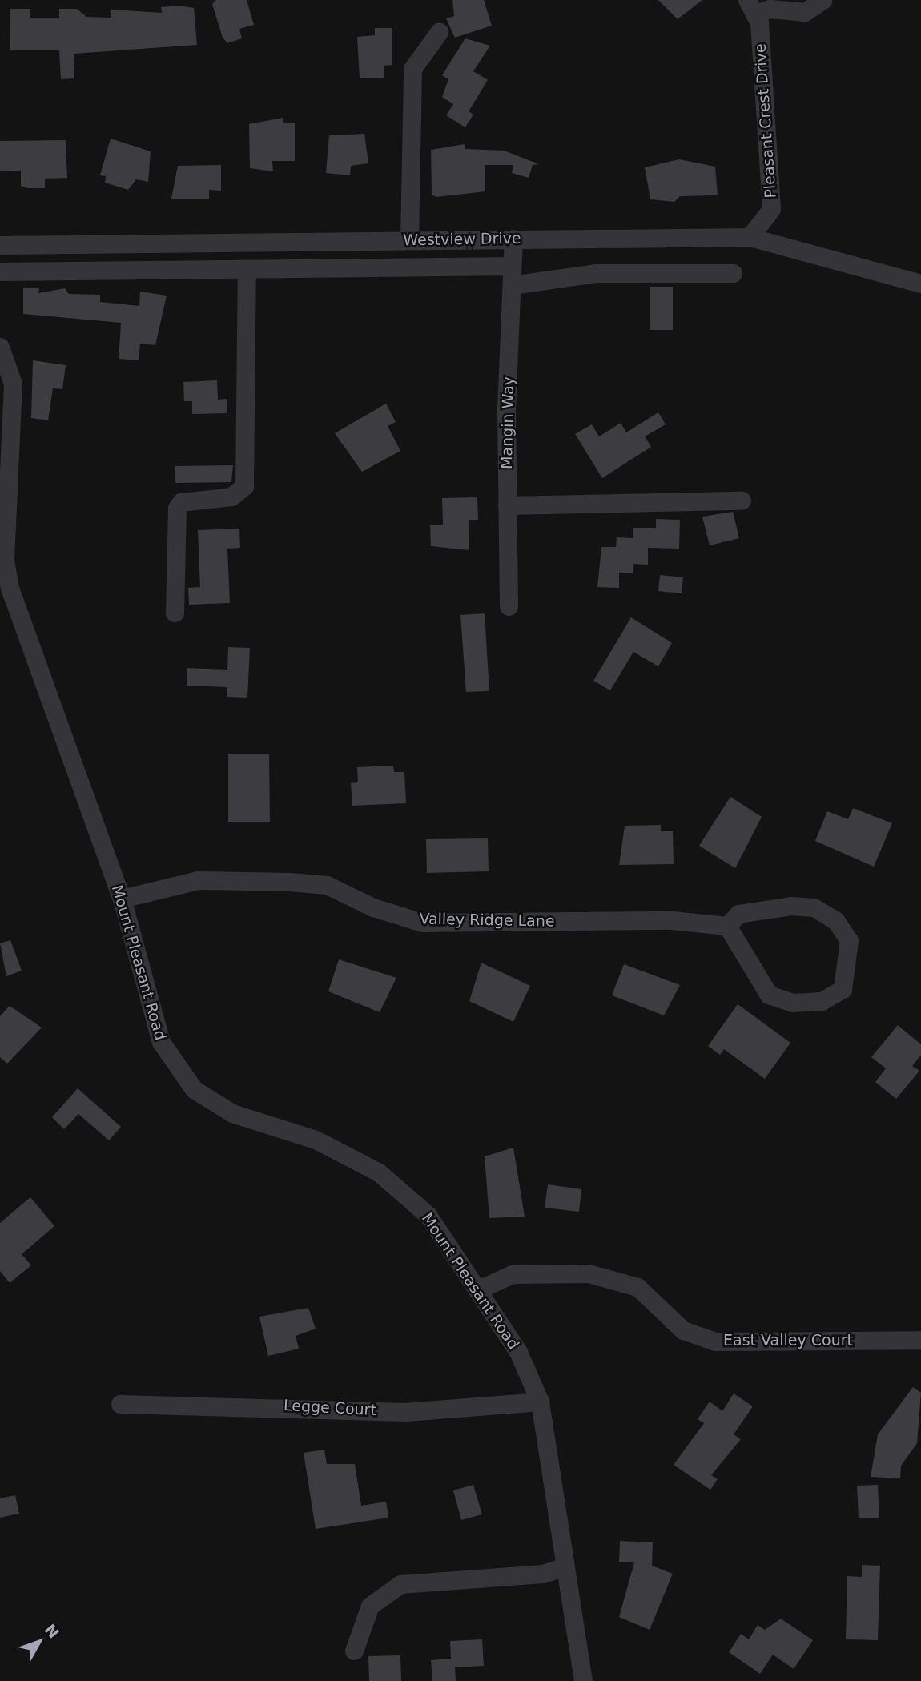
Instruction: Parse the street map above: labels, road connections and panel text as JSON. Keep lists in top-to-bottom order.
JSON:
{
  "streets": {
    "street": [
      "Pleasant Crest Drive",
      "Westview Drive",
      "Mangin Way",
      "Valley Ridge Lane",
      "Mount Pleasant Road",
      "East Valley Court",
      "Legge Court"
    ]
  },
  "crossings": [
    ["Pleasant Crest Drive", "Westview Drive"],
    ["Westview Drive", "Mangin Way"],
    ["Valley Ridge Lane", "Mount Pleasant Road"],
    ["Mount Pleasant Road", "East Valley Court"],
    ["Mount Pleasant Road", "Legge Court"]
  ],
  "north": "top right"
}
